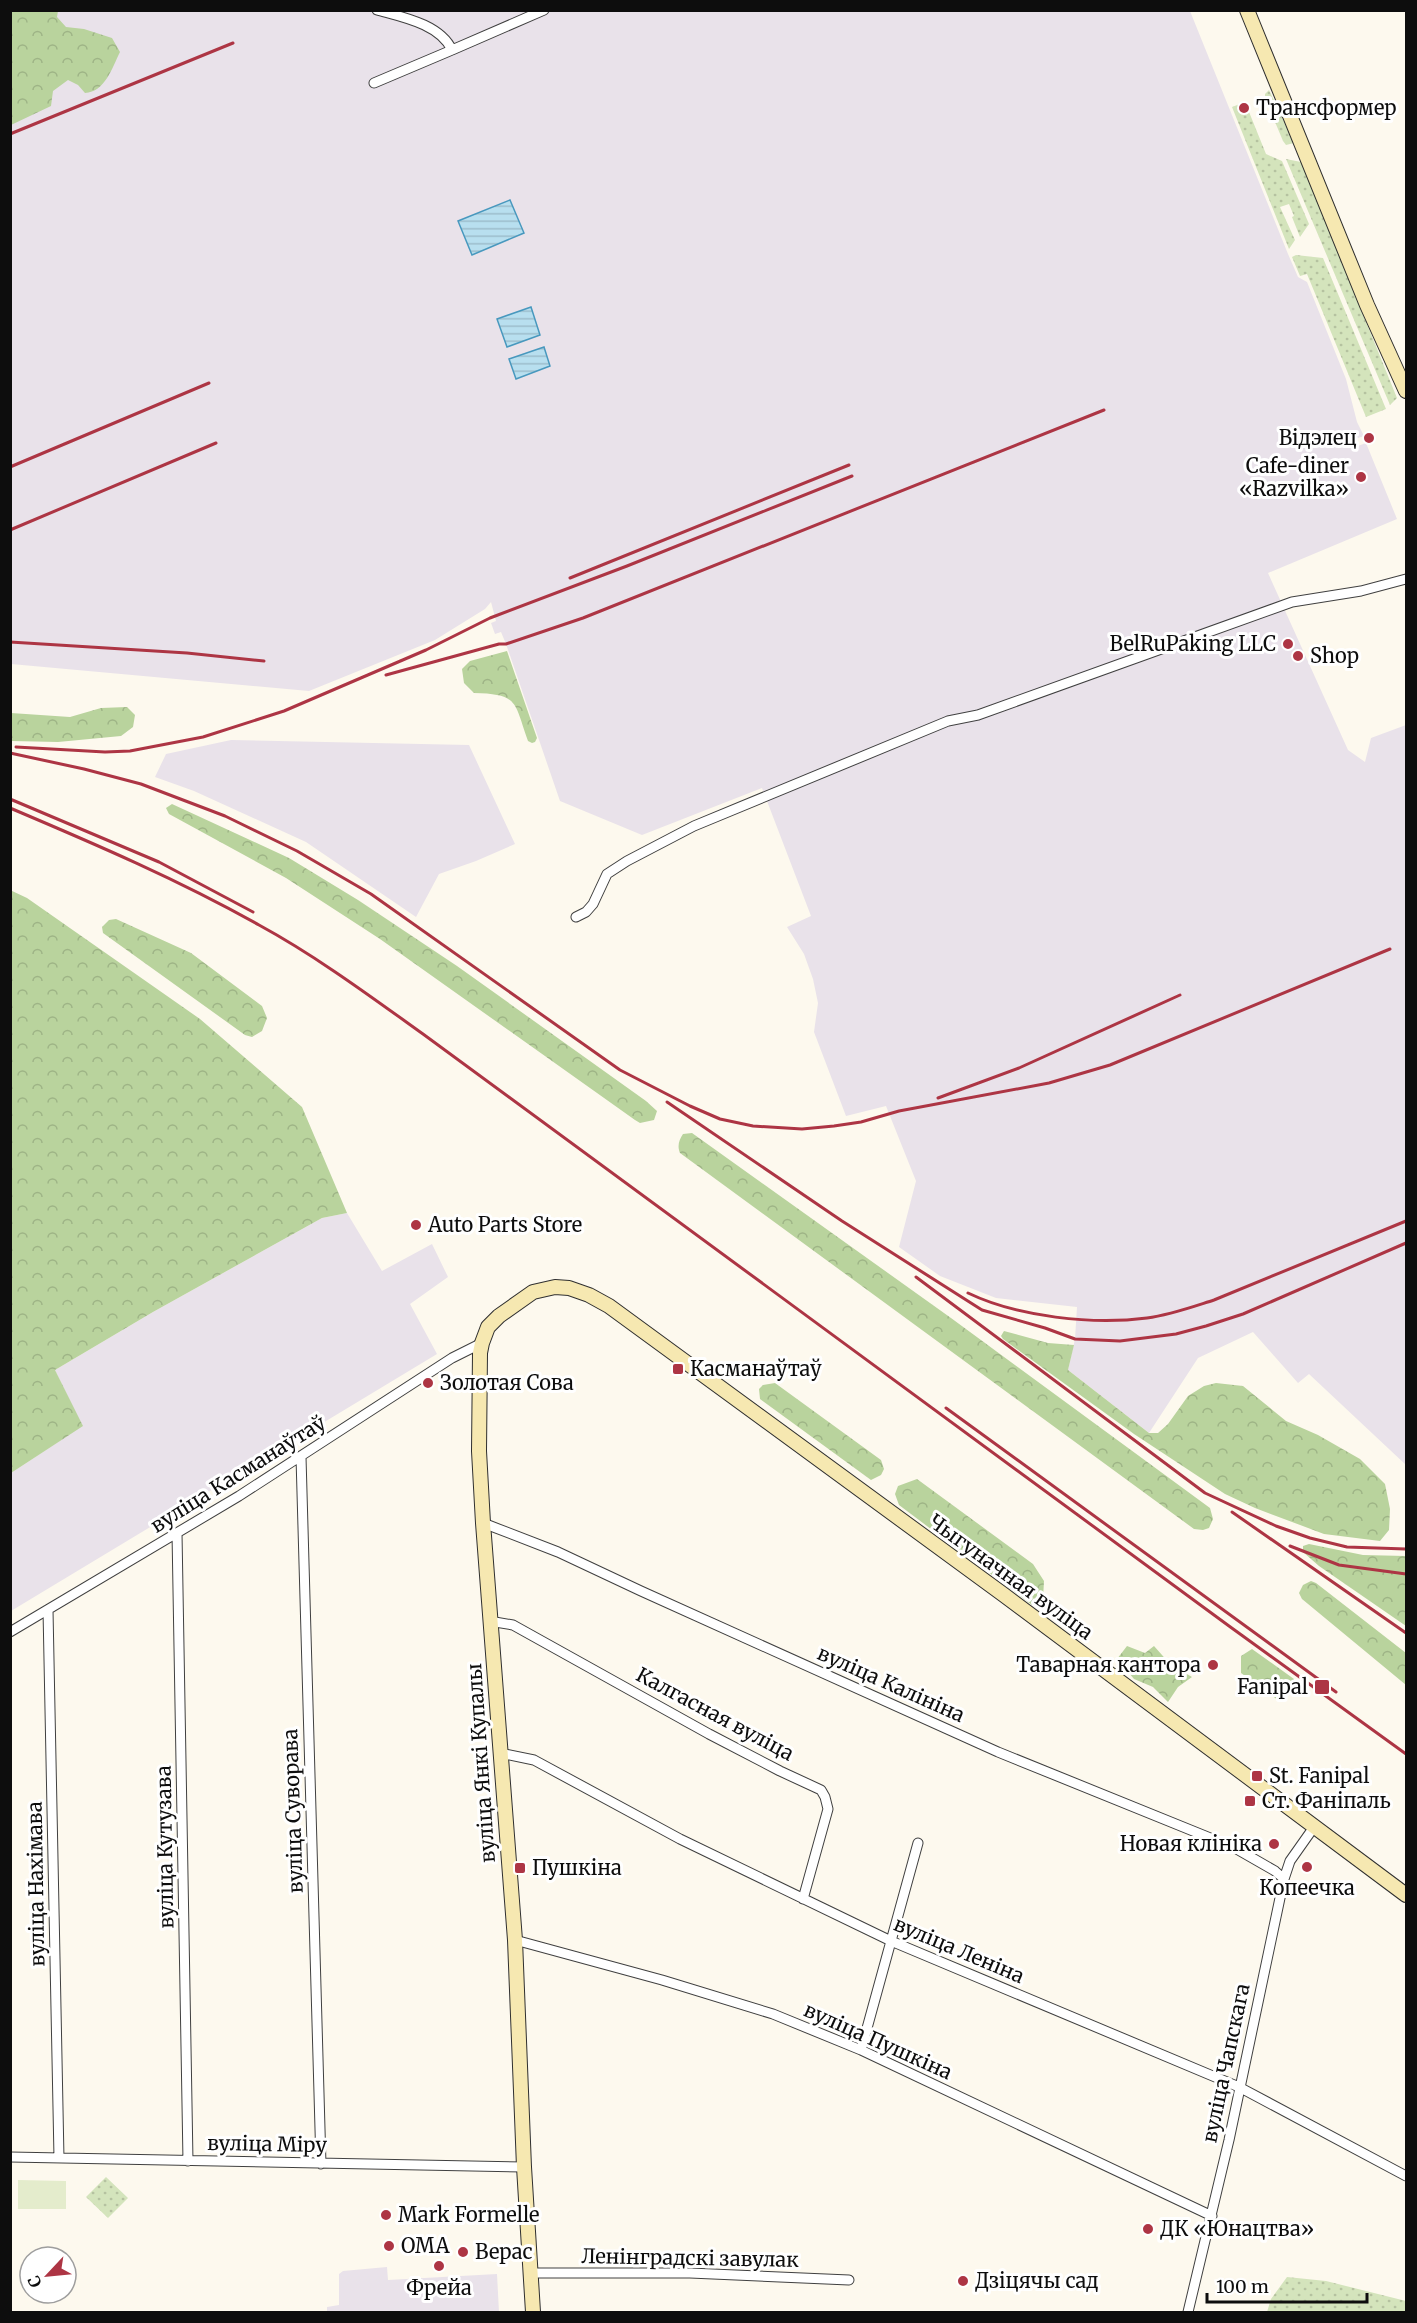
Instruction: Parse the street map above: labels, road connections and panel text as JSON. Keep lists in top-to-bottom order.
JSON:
{
  "streets": {
    "street": [
      "вуліца Касманаўтаў",
      "Чыгуначная вуліца",
      "вуліца Калініна",
      "Калгасная вуліца",
      "вуліца Янкі Купалы",
      "вуліца Суворава",
      "вуліца Кутузава",
      "вуліца Нахімава",
      "вуліца Леніна",
      "вуліца Пушкіна",
      "вуліца Чапскага",
      "вуліца Міру",
      "Ленінградскі завулак"
    ]
  },
  "crossings": [
    ["вуліца Касманаўтаў", "вуліца Янкі Купалы"],
    ["вуліца Касманаўтаў", "вуліца Суворава"],
    ["вуліца Касманаўтаў", "вуліца Кутузава"],
    ["вуліца Касманаўтаў", "вуліца Нахімава"],
    ["Чыгуначная вуліца", "вуліца Янкі Купалы"],
    ["Чыгуначная вуліца", "вуліца Чапскага"],
    ["вуліца Калініна", "вуліца Янкі Купалы"],
    ["вуліца Калініна", "вуліца Чапскага"],
    ["Калгасная вуліца", "вуліца Янкі Купалы"],
    ["Калгасная вуліца", "вуліца Леніна"],
    ["вуліца Янкі Купалы", "вуліца Леніна"],
    ["вуліца Янкі Купалы", "вуліца Пушкіна"],
    ["вуліца Янкі Купалы", "вуліца Міру"],
    ["вуліца Янкі Купалы", "Ленінградскі завулак"],
    ["вуліца Суворава", "вуліца Міру"],
    ["вуліца Кутузава", "вуліца Міру"],
    ["вуліца Нахімава", "вуліца Міру"],
    ["вуліца Леніна", "вуліца Чапскага"],
    ["вуліца Пушкіна", "вуліца Чапскага"]
  ],
  "places": {
    "other": [
      "Трансформер",
      "Відэлец",
      "Cafe-diner «Razvilka»",
      "BelRuPaking LLC",
      "Shop",
      "Auto Parts Store",
      "Золотая Сова",
      "Таварная кантора",
      "Новая клініка",
      "Копеечка",
      "Mark Formelle",
      "ДК «Юнацтва»",
      "ОМА",
      "Верас",
      "Фрейа",
      "Дзіцячы сад"
    ],
    "transit": [
      "Касманаўтаў",
      "Fanipal",
      "St. Fanipal",
      "Ст. Фаніпаль",
      "Пушкіна"
    ]
  },
  "scale_bar": "100 m",
  "north": "bottom left"
}
